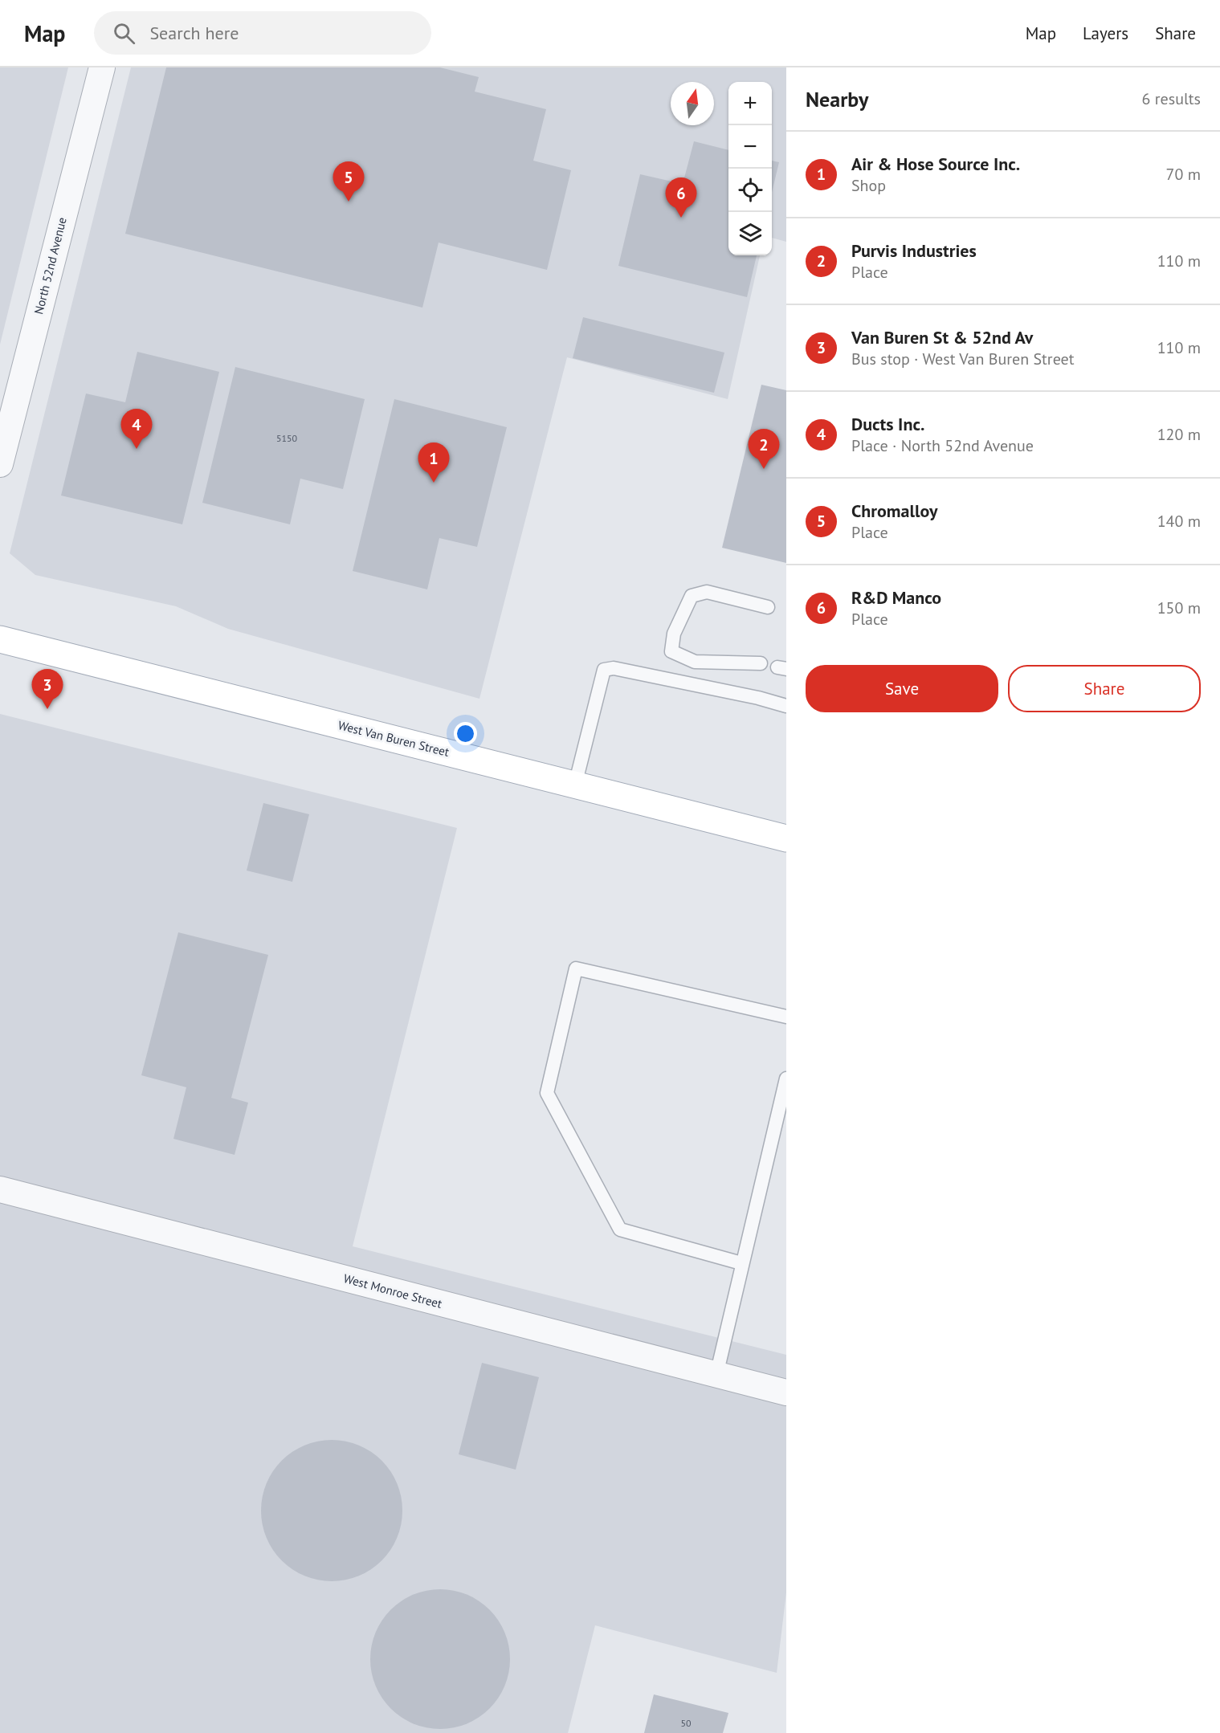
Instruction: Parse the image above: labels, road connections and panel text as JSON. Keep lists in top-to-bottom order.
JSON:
{
  "streets": {
    "main road": ["West Van Buren Street"],
    "street": ["North 52nd Avenue", "West Monroe Street"]
  },
  "house_numbers": ["5150", "50"],
  "north": "top",
  "page": {
    "header": "Map",
    "search": "Search here",
    "nav": ["Map", "Layers", "Share"],
    "heading": ["Nearby", "6 results"],
    "map_buttons": ["+", "−"],
    "list": [
      {
        "mark": "1",
        "name": "Air & Hose Source Inc.",
        "note": "Shop",
        "value": "70 m"
      },
      {
        "mark": "2",
        "name": "Purvis Industries",
        "note": "Place",
        "value": "110 m"
      },
      {
        "mark": "3",
        "name": "Van Buren St & 52nd Av",
        "note": "Bus stop · West Van Buren Street",
        "value": "110 m"
      },
      {
        "mark": "4",
        "name": "Ducts Inc.",
        "note": "Place · North 52nd Avenue",
        "value": "120 m"
      },
      {
        "mark": "5",
        "name": "Chromalloy",
        "note": "Place",
        "value": "140 m"
      },
      {
        "mark": "6",
        "name": "R&D Manco",
        "note": "Place",
        "value": "150 m"
      }
    ],
    "pins": [
      "5",
      "6",
      "4",
      "2",
      "1",
      "3"
    ],
    "buttons": ["Save", "Share"]
  }
}
